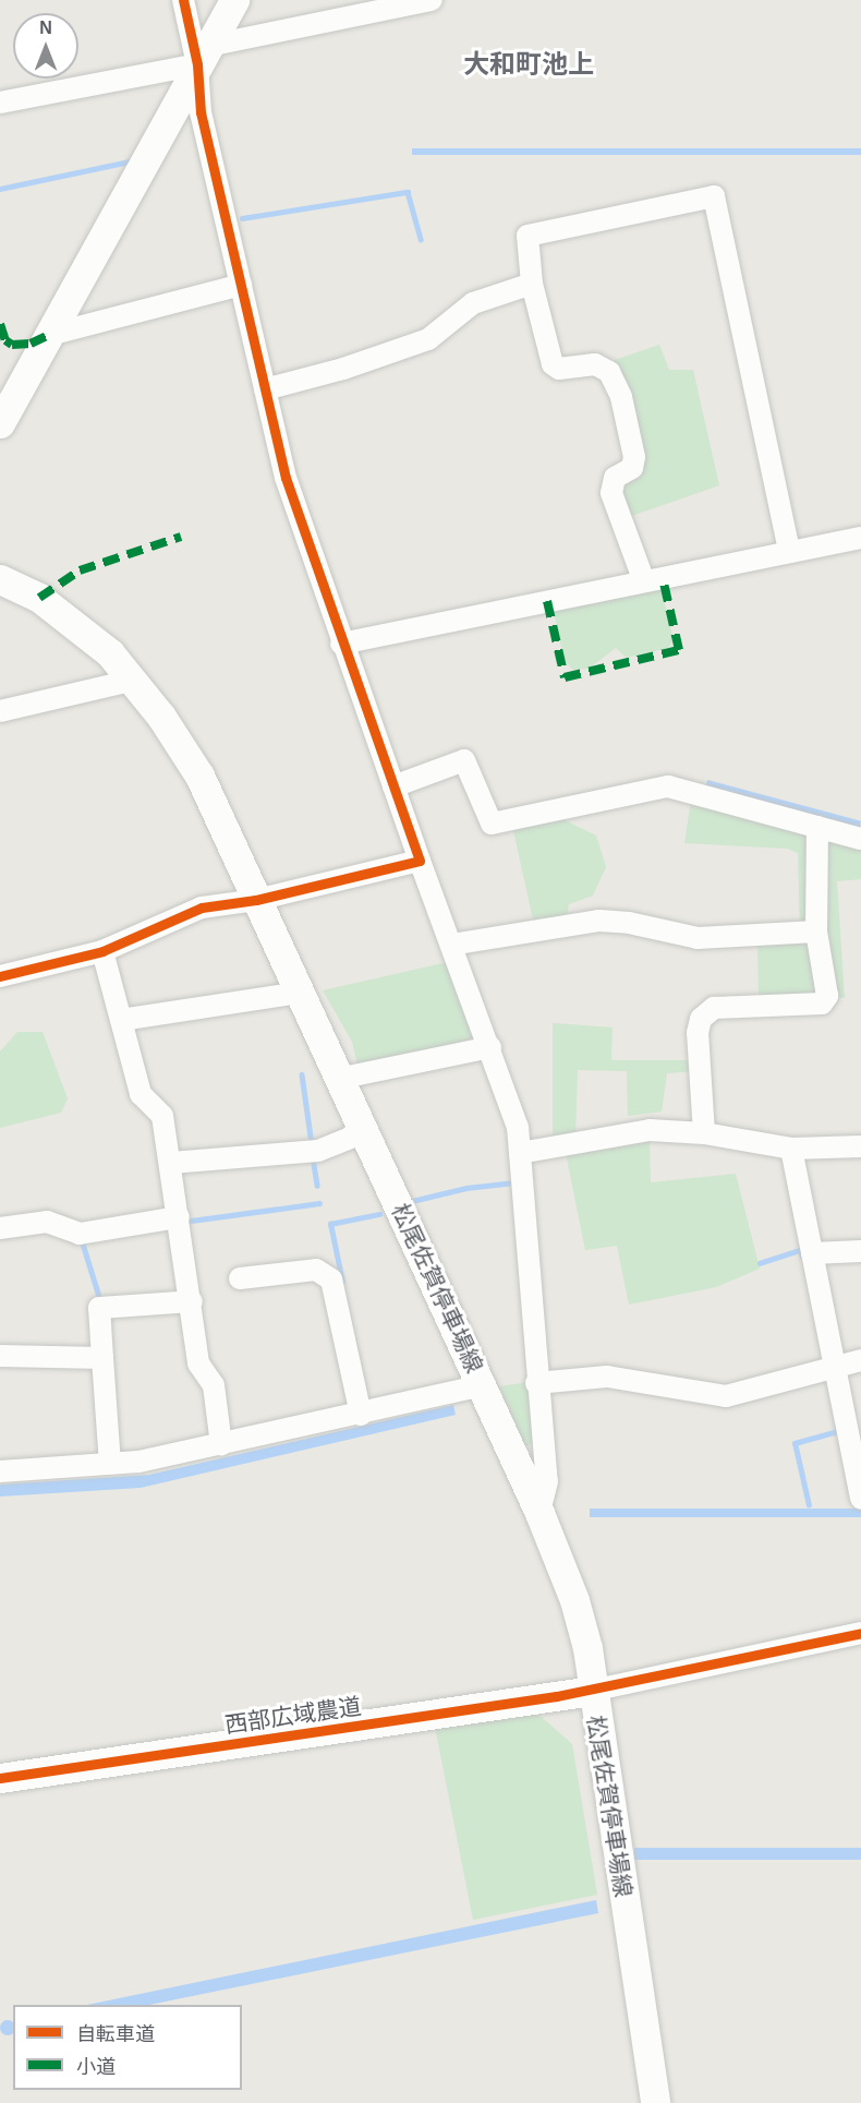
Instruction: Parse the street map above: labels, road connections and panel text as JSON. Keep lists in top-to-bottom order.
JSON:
{
  "streets": {
    "main road": ["松尾佐賀停車場線", "西部広域農道"]
  },
  "crossings": [
    ["松尾佐賀停車場線", "西部広域農道"]
  ],
  "districts": ["大和町池上"],
  "legend": ["自転車道", "小道"],
  "north": "top"
}
